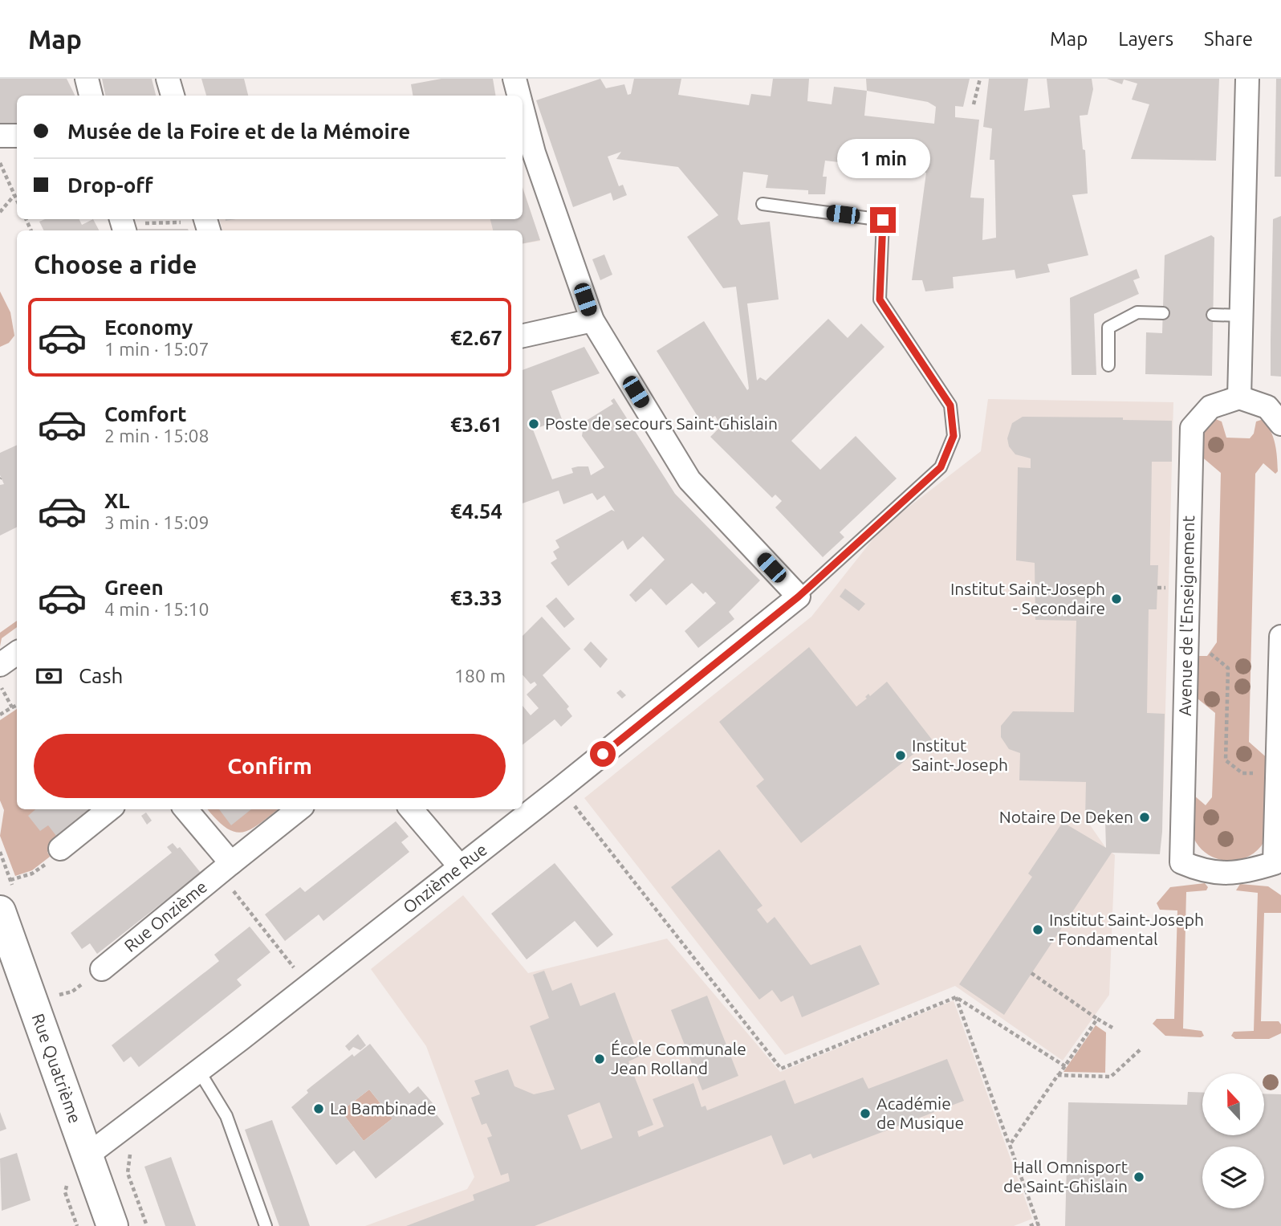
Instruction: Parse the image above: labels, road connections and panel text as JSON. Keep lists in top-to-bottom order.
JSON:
{
  "streets": {
    "street": [
      "Avenue de l'Enseignement",
      "Onzième Rue",
      "Rue Onzième",
      "Rue Quatrième"
    ]
  },
  "crossings": [
    ["Onzième Rue", "Rue Quatrième"]
  ],
  "places": [
    "Poste de secours Saint-Ghislain",
    "Institut Saint-Joseph - Secondaire",
    "Institut Saint-Joseph",
    "Notaire De Deken",
    "Institut Saint-Joseph - Fondamental",
    "École Communale Jean Rolland",
    "La Bambinade",
    "Académie de Musique",
    "Hall Omnisport de Saint-Ghislain"
  ],
  "north": "top",
  "page": {
    "header": "Map",
    "nav": ["Map", "Layers", "Share"],
    "banner": ["Musée de la Foire et de la Mémoire", "Drop-off"],
    "bubble": "1 min",
    "heading": "Choose a ride",
    "list": [
      {
        "name": "Economy",
        "note": "1 min · 15:07",
        "value": "€2.67"
      },
      {
        "name": "Comfort",
        "note": "2 min · 15:08",
        "value": "€3.61"
      },
      {
        "name": "XL",
        "note": "3 min · 15:09",
        "value": "€4.54"
      },
      {
        "name": "Green",
        "note": "4 min · 15:10",
        "value": "€3.33"
      }
    ],
    "pay": ["Cash", "180 m"],
    "buttons": "Confirm"
  }
}
